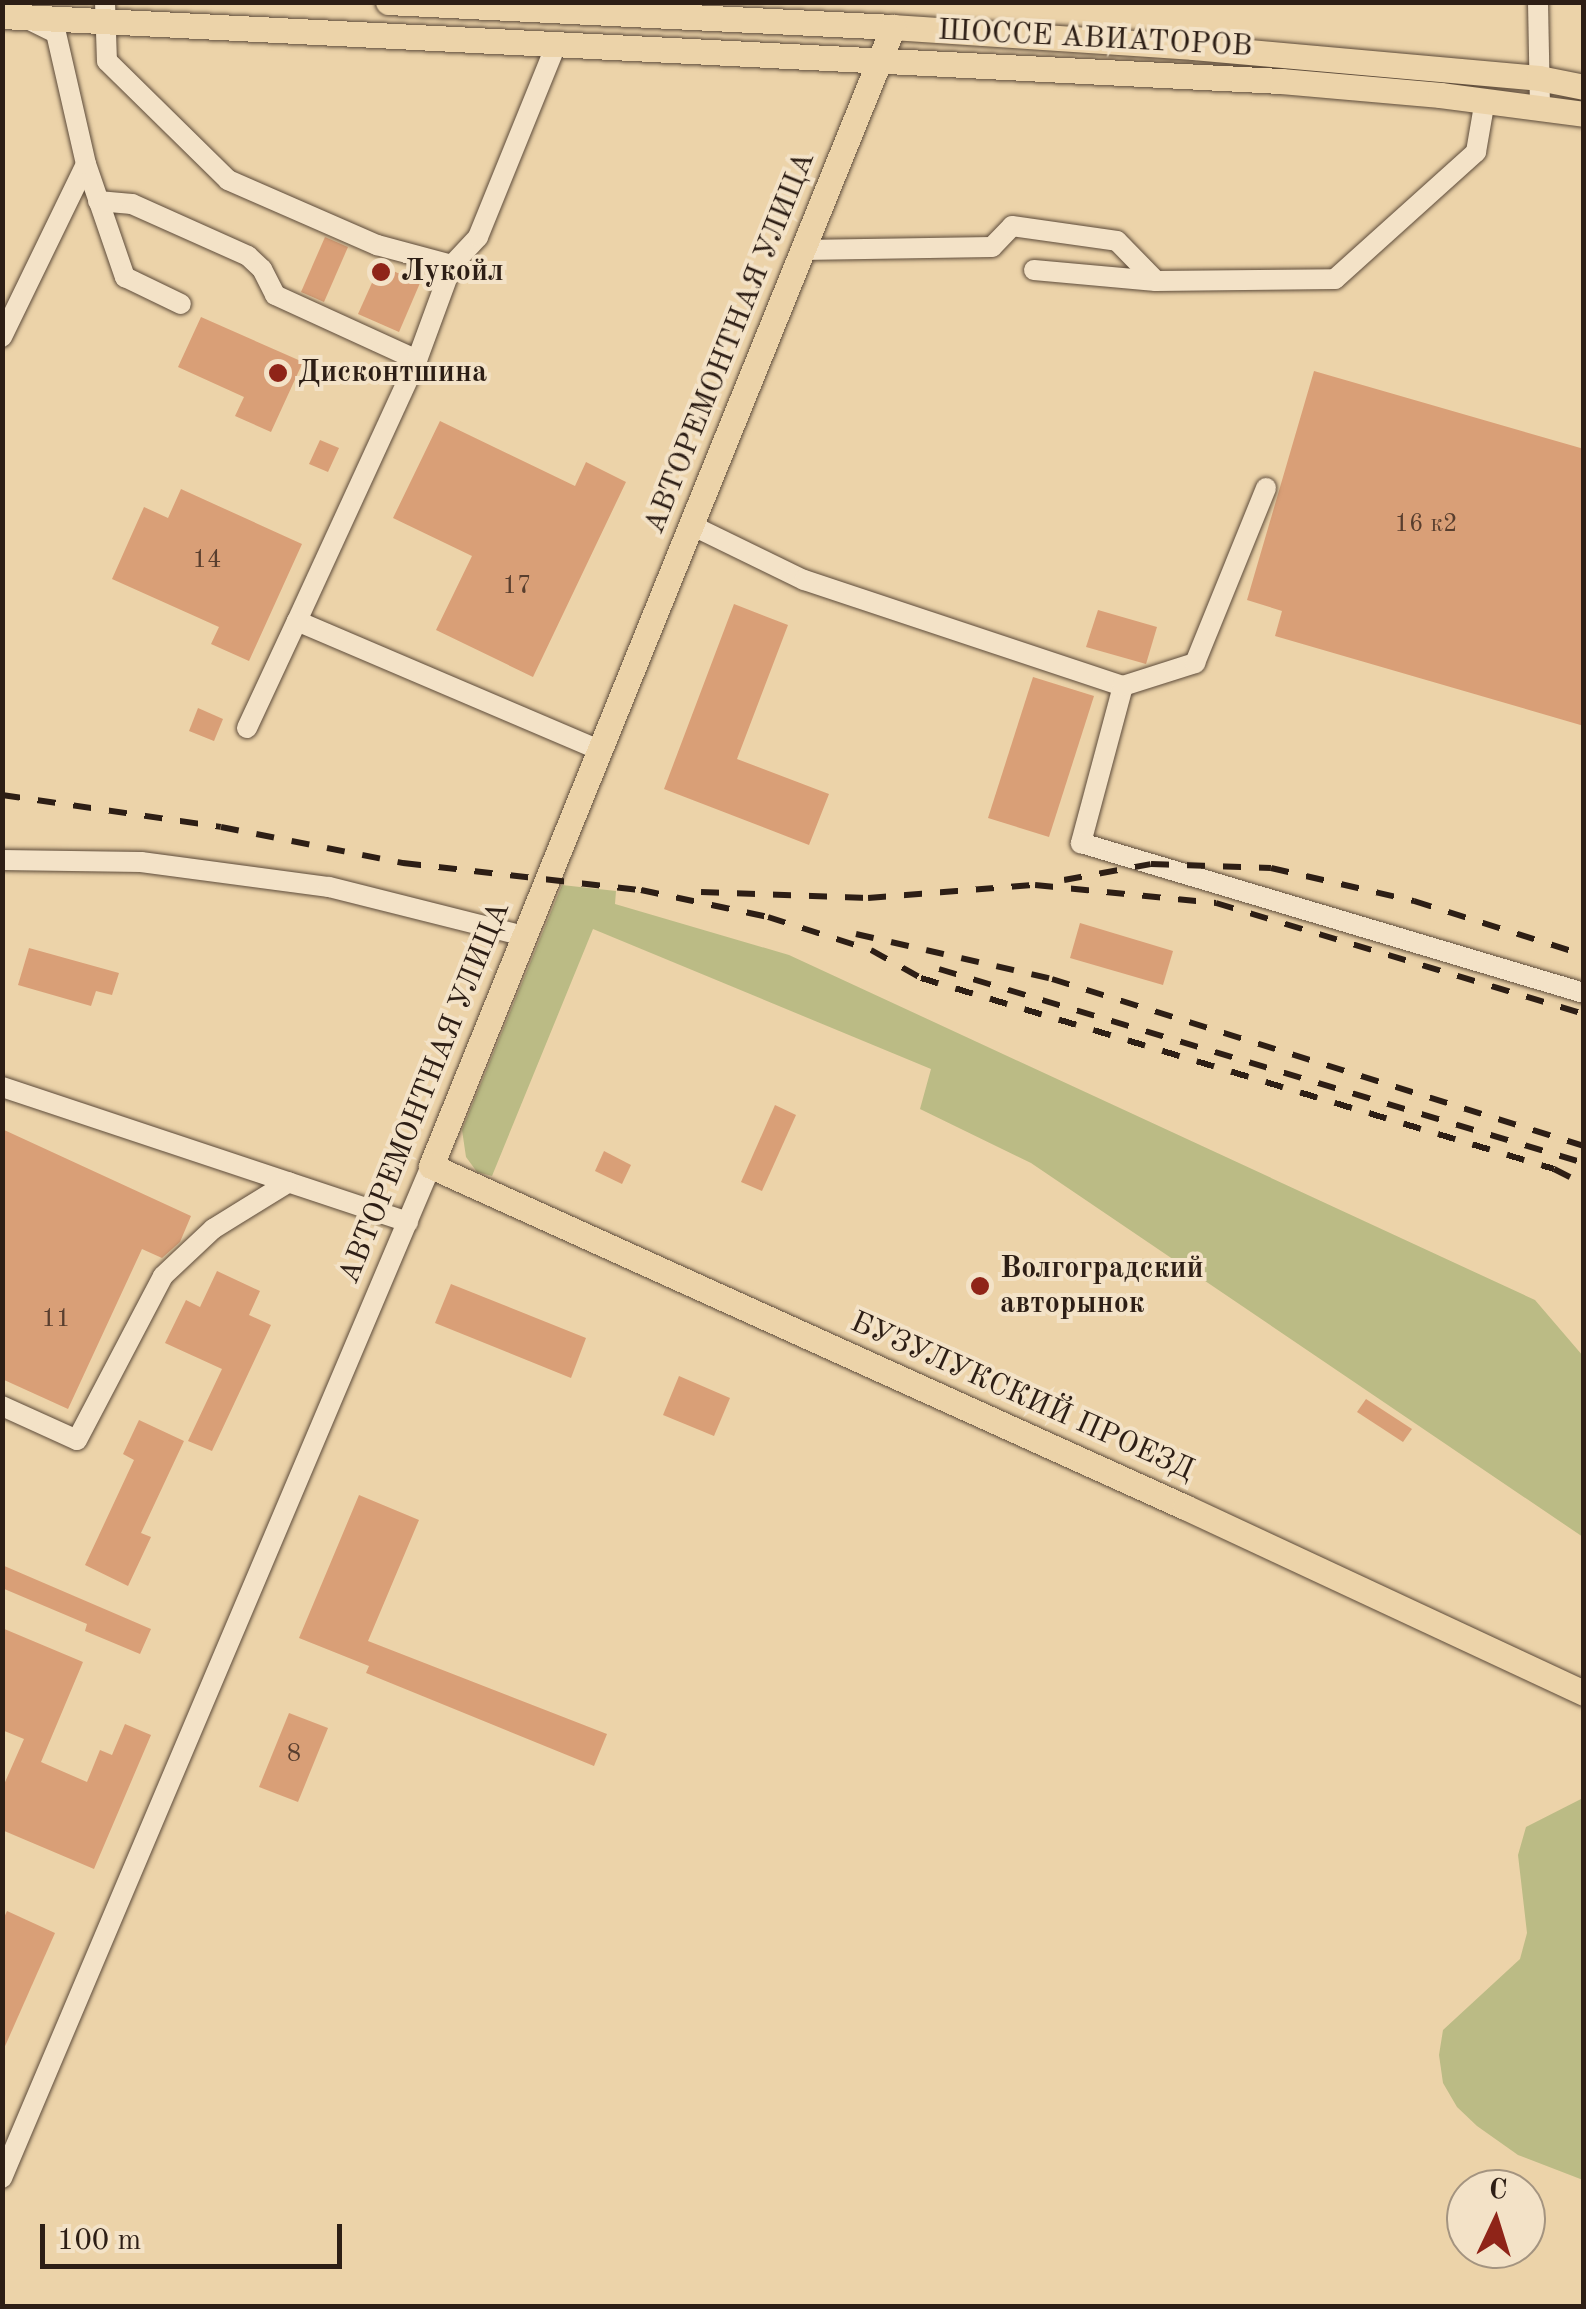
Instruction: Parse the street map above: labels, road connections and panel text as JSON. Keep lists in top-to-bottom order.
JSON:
{
  "streets": {
    "main road": ["ШОССЕ АВИАТОРОВ", "АВТОРЕМОНТНАЯ УЛИЦА", "БУЗУЛУКСКИЙ ПРОЕЗД"]
  },
  "crossings": [
    ["ШОССЕ АВИАТОРОВ", "АВТОРЕМОНТНАЯ УЛИЦА"],
    ["АВТОРЕМОНТНАЯ УЛИЦА", "БУЗУЛУКСКИЙ ПРОЕЗД"]
  ],
  "places": ["Лукойл", "Дисконтшина", "Волгоградский авторынок"],
  "house_numbers": [
    "16 к2",
    "14",
    "17",
    "11",
    "8"
  ],
  "scale_bar": "100 m",
  "north": "top"
}
